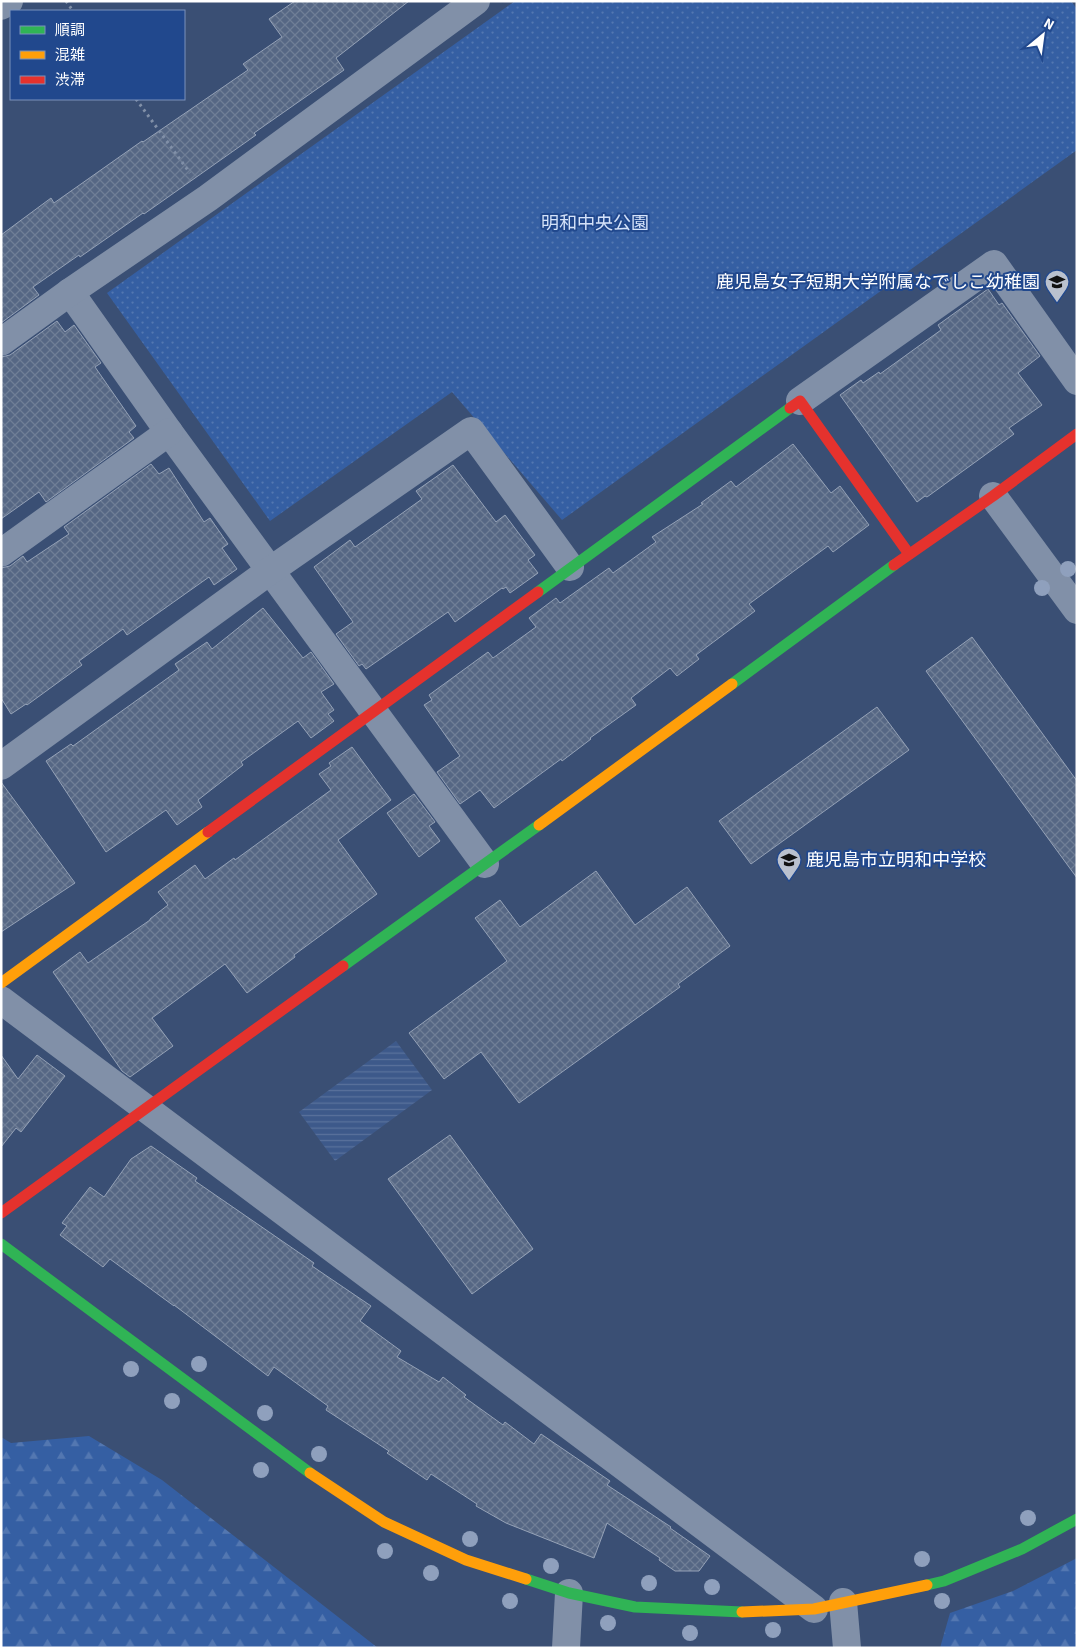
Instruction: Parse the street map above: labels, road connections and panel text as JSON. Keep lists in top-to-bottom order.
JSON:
{
  "parks": ["明和中央公園"],
  "places": {
    "school or university": ["鹿児島女子短期大学附属なでしこ幼稚園", "鹿児島市立明和中学校"]
  },
  "legend": ["順調", "混雑", "渋滞"],
  "north": "top right"
}
